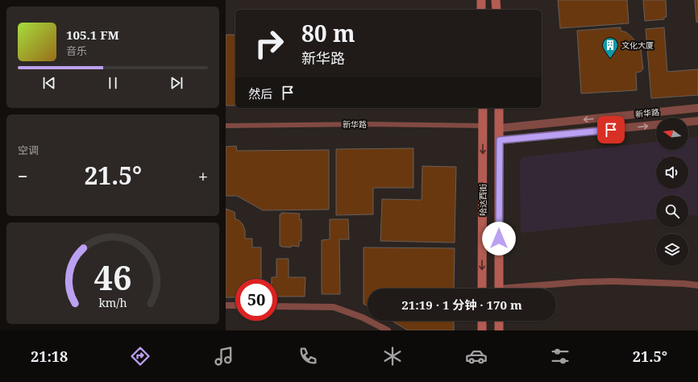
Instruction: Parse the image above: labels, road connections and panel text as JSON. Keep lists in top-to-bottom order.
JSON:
{
  "streets": {
    "main road": ["哈达西街"],
    "street": ["新华路"]
  },
  "crossings": [
    ["新华路", "哈达西街"]
  ],
  "places": {
    "building": ["文化大厦"]
  },
  "north": "left",
  "page": {
    "turn": ["80 m", "新华路"],
    "song": ["105.1 FM", "音乐"],
    "then": "然后",
    "tile": "空调",
    "heat": ["−", "21.5°", "+"],
    "limit": "50",
    "trip": "21:19 · 1 分钟 · 170 m",
    "tabs": ["21:18", "21.5°"],
    "gauge": ["46", "km/h"]
  }
}
